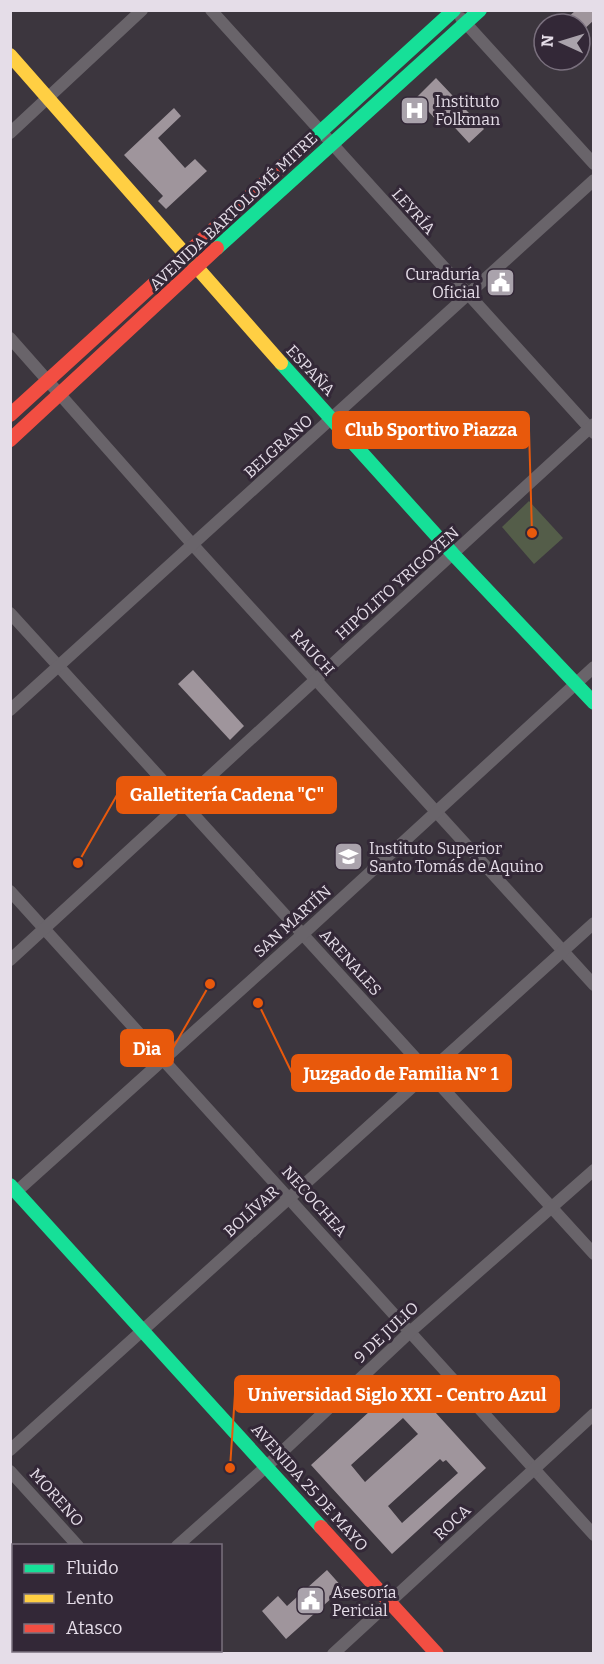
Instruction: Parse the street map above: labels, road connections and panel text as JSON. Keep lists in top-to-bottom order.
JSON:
{
  "streets": {
    "main road": ["AVENIDA BARTOLOMÉ MITRE", "ESPAÑA", "AVENIDA 25 DE MAYO"],
    "street": [
      "LEYRÍA",
      "BELGRANO",
      "HIPÓLITO YRIGOYEN",
      "RAUCH",
      "SAN MARTÍN",
      "ARENALES",
      "NECOCHEA",
      "BOLÍVAR",
      "9 DE JULIO",
      "MORENO",
      "ROCA"
    ]
  },
  "crossings": [
    ["AVENIDA BARTOLOMÉ MITRE", "LEYRÍA"],
    ["AVENIDA BARTOLOMÉ MITRE", "ESPAÑA"],
    ["AVENIDA BARTOLOMÉ MITRE", "RAUCH"],
    ["LEYRÍA", "BELGRANO"],
    ["LEYRÍA", "HIPÓLITO YRIGOYEN"],
    ["ESPAÑA", "BELGRANO"],
    ["ESPAÑA", "HIPÓLITO YRIGOYEN"],
    ["ESPAÑA", "SAN MARTÍN"],
    ["BELGRANO", "RAUCH"],
    ["BELGRANO", "ARENALES"],
    ["HIPÓLITO YRIGOYEN", "RAUCH"],
    ["HIPÓLITO YRIGOYEN", "ARENALES"],
    ["HIPÓLITO YRIGOYEN", "NECOCHEA"],
    ["RAUCH", "SAN MARTÍN"],
    ["RAUCH", "BOLÍVAR"],
    ["SAN MARTÍN", "ARENALES"],
    ["SAN MARTÍN", "NECOCHEA"],
    ["SAN MARTÍN", "AVENIDA 25 DE MAYO"],
    ["ARENALES", "BOLÍVAR"],
    ["ARENALES", "9 DE JULIO"],
    ["NECOCHEA", "BOLÍVAR"],
    ["NECOCHEA", "9 DE JULIO"],
    ["NECOCHEA", "ROCA"],
    ["BOLÍVAR", "AVENIDA 25 DE MAYO"],
    ["9 DE JULIO", "AVENIDA 25 DE MAYO"],
    ["AVENIDA 25 DE MAYO", "ROCA"]
  ],
  "places": {
    "hospital": ["Instituto Folkman"],
    "public building": ["Curaduría Oficial", "Asesoría Pericial"],
    "other": [
      "Club Sportivo Piazza",
      "Galletitería Cadena \"C\"",
      "Dia",
      "Juzgado de Familia N° 1",
      "Universidad Siglo XXI - Centro Azul"
    ],
    "school or university": ["Instituto Superior Santo Tomás de Aquino"]
  },
  "legend": ["Fluido", "Lento", "Atasco"],
  "north": "left"
}
